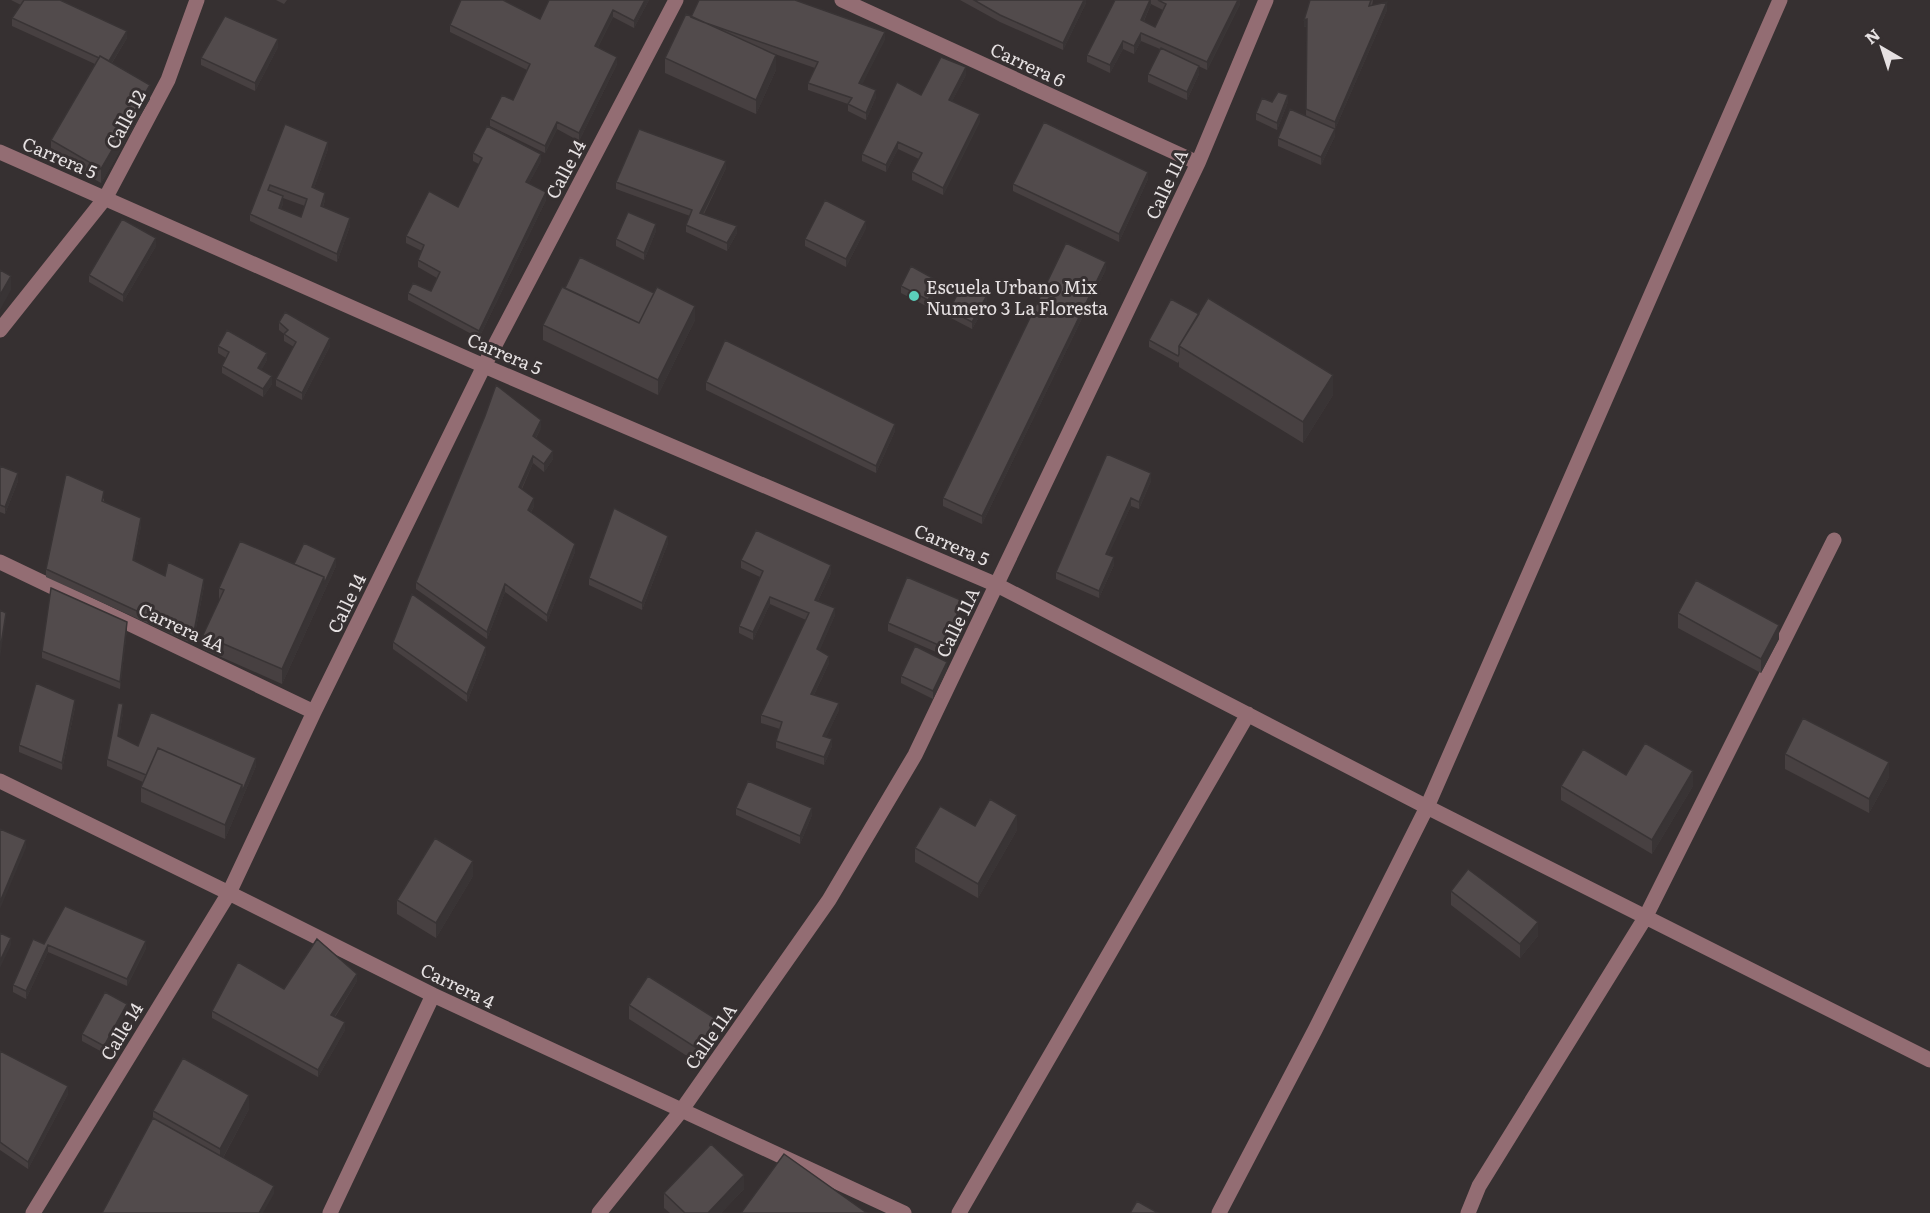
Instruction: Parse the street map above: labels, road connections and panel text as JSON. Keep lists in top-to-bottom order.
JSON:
{
  "streets": {
    "street": [
      "Carrera 6",
      "Calle 12",
      "Carrera 5",
      "Calle 14",
      "Calle 11A",
      "Carrera 4A",
      "Carrera 4"
    ]
  },
  "crossings": [
    ["Carrera 6", "Calle 11A"],
    ["Calle 12", "Carrera 5"],
    ["Carrera 5", "Calle 14"],
    ["Carrera 5", "Calle 11A"],
    ["Calle 14", "Carrera 4A"],
    ["Calle 14", "Carrera 4"],
    ["Calle 11A", "Carrera 4"]
  ],
  "places": ["Escuela Urbano Mix Numero 3 La Floresta"],
  "north": "top left"
}
